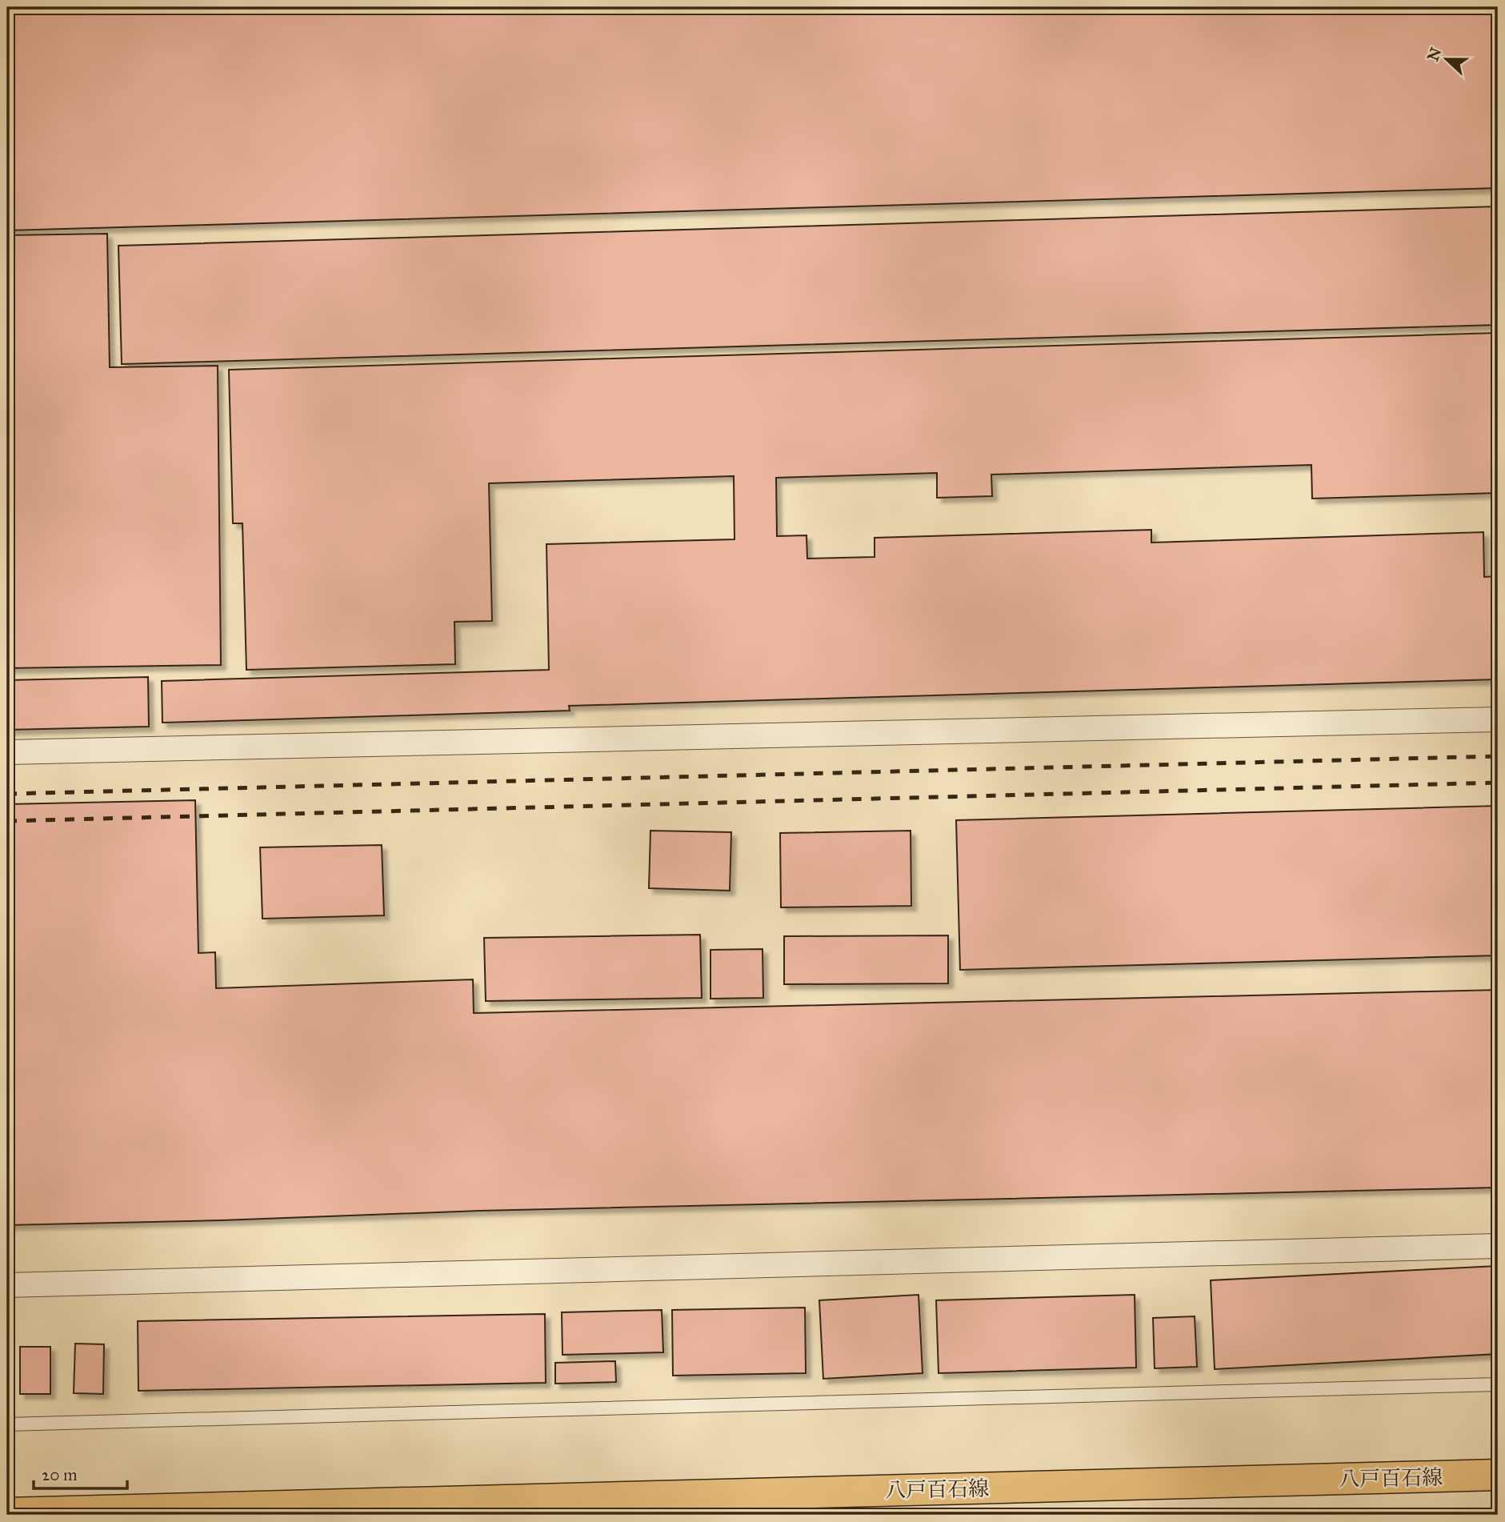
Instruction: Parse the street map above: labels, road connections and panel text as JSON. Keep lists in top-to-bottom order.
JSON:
{
  "streets": {
    "main road": ["八戸百石線"]
  },
  "scale_bar": "20 m",
  "north": "left"
}
